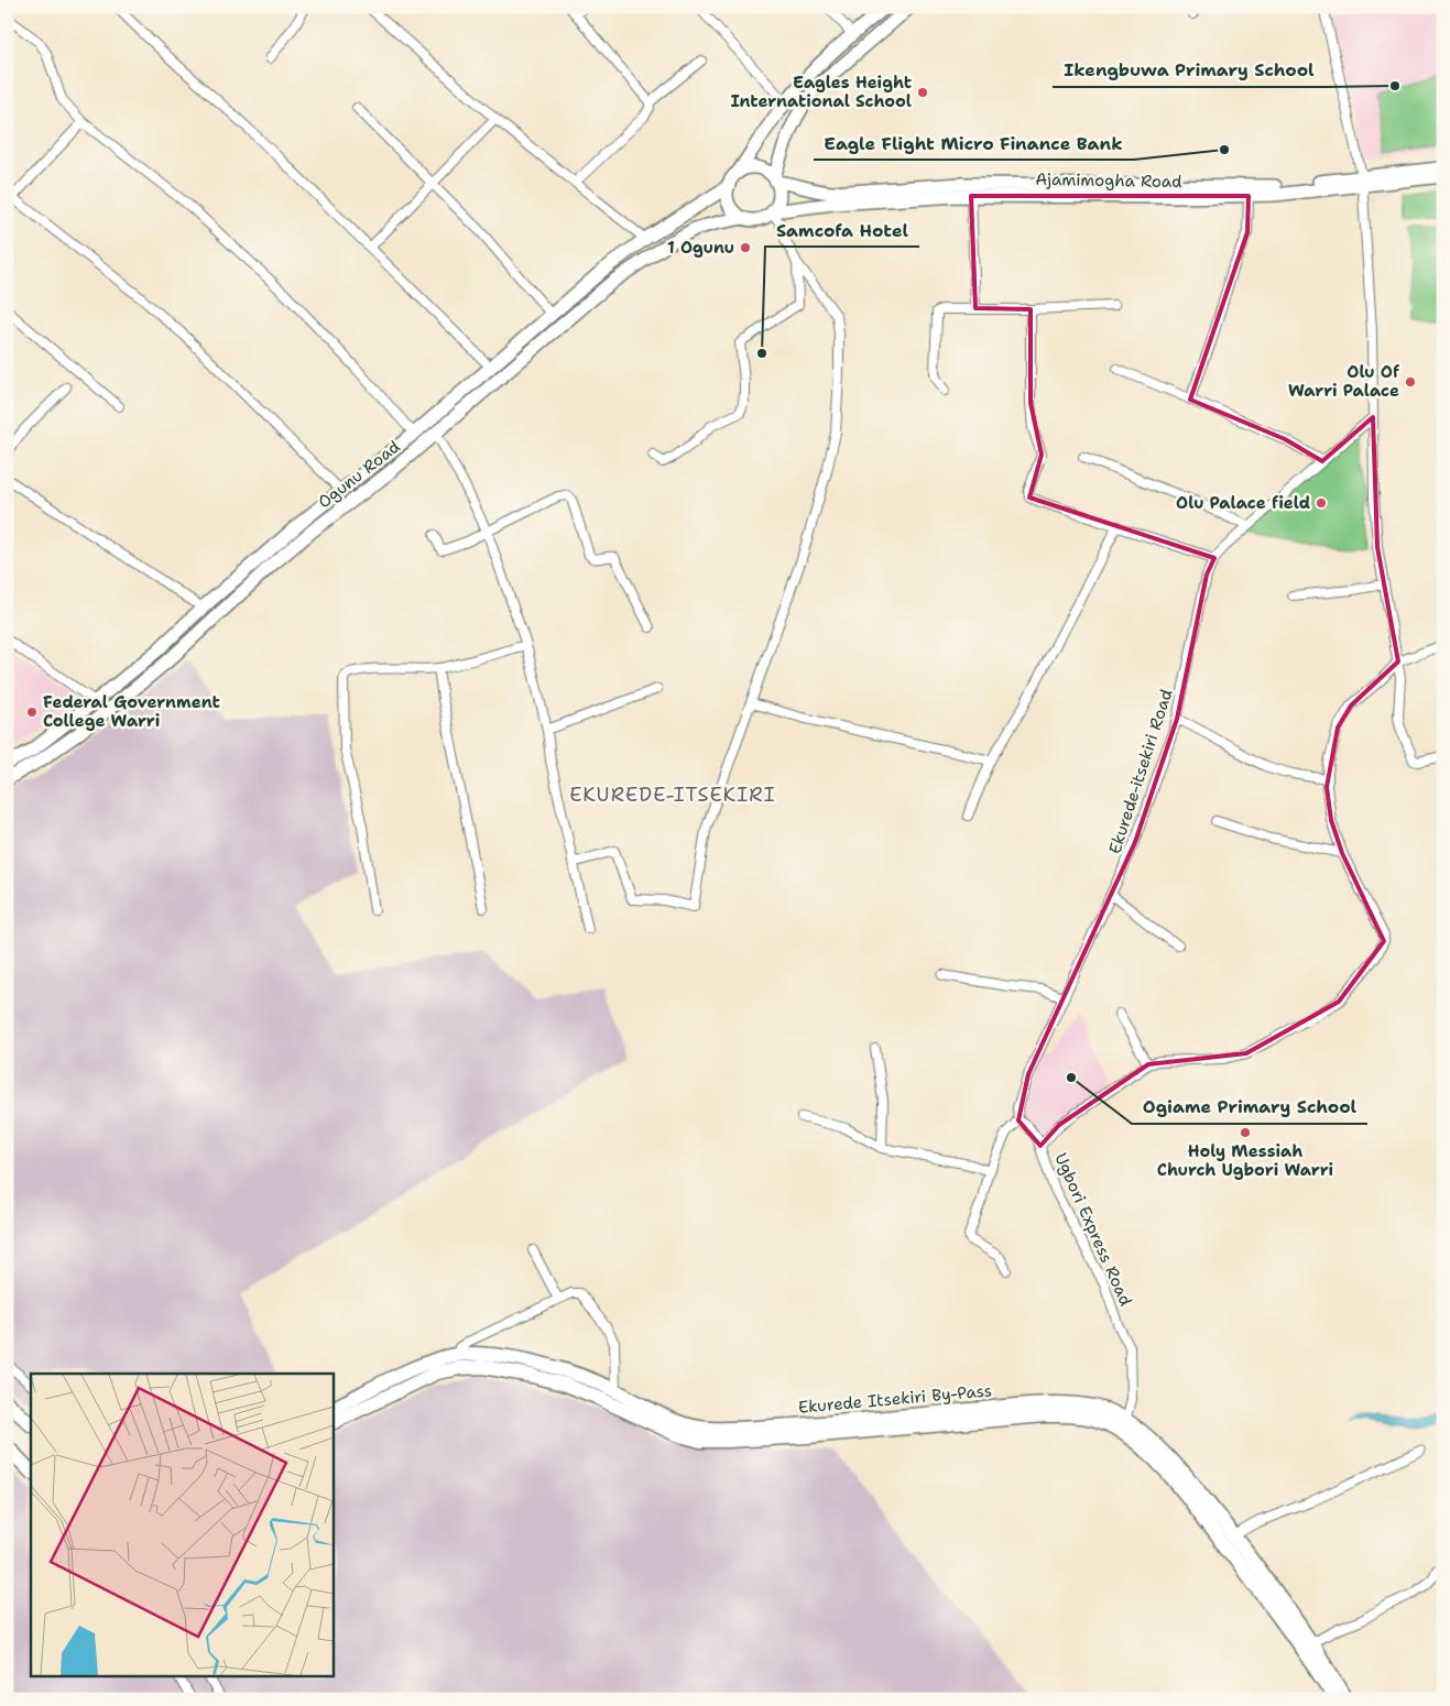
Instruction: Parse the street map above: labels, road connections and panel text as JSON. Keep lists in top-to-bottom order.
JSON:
{
  "streets": {
    "main road": ["Ajamimogha Road", "Ogunu Road", "Ekurede Itsekiri By-Pass"],
    "street": ["Ekurede-itsekiri Road", "Ugbori Express Road"]
  },
  "crossings": [
    ["Ajamimogha Road", "Ogunu Road"],
    ["Ekurede-itsekiri Road", "Ugbori Express Road"],
    ["Ugbori Express Road", "Ekurede Itsekiri By-Pass"]
  ],
  "districts": ["EKUREDE-ITSEKIRI"],
  "places": [
    "Ikengbuwa Primary School",
    "Eagles Height International School",
    "Eagle Flight Micro Finance Bank",
    "1 Ogunu",
    "Samcofa Hotel",
    "Olu Of Warri Palace",
    "Olu Palace field",
    "Federal Government College Warri",
    "Ogiame Primary School",
    "Holy Messiah Church Ugbori Warri"
  ]
}
